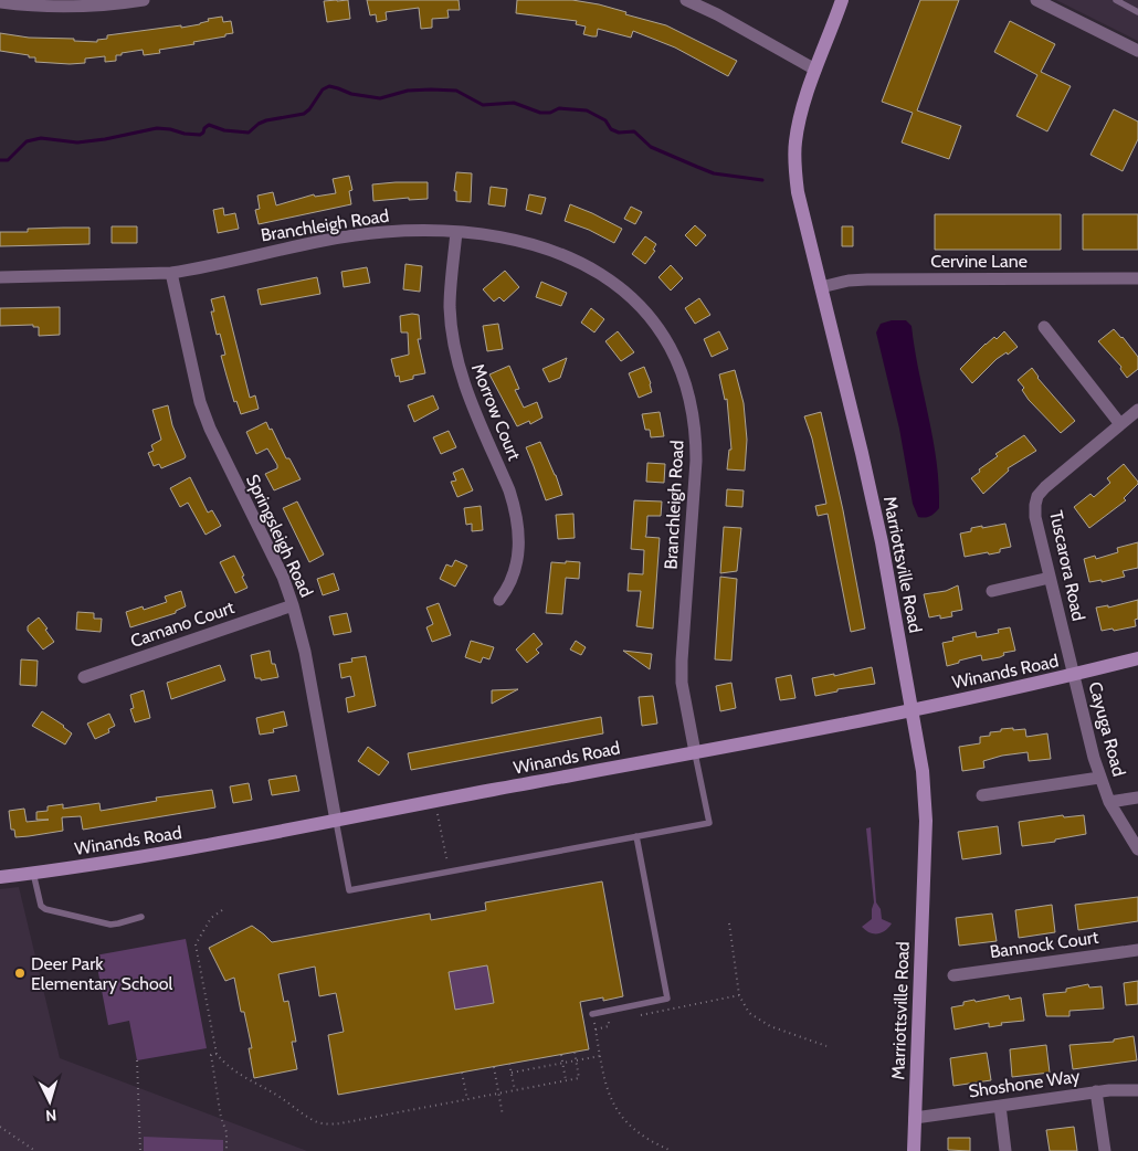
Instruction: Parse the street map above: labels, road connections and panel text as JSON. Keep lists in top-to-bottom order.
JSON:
{
  "streets": {
    "main road": ["Marriottsville Road", "Winands Road"],
    "street": [
      "Branchleigh Road",
      "Cervine Lane",
      "Morrow Court",
      "Springsleigh Road",
      "Tuscarora Road",
      "Camano Court",
      "Cayuga Road",
      "Bannock Court",
      "Shoshone Way"
    ]
  },
  "crossings": [
    ["Branchleigh Road", "Morrow Court"],
    ["Branchleigh Road", "Springsleigh Road"],
    ["Branchleigh Road", "Winands Road"],
    ["Cervine Lane", "Marriottsville Road"],
    ["Springsleigh Road", "Camano Court"],
    ["Springsleigh Road", "Winands Road"],
    ["Marriottsville Road", "Winands Road"],
    ["Marriottsville Road", "Shoshone Way"],
    ["Tuscarora Road", "Winands Road"],
    ["Tuscarora Road", "Cayuga Road"],
    ["Winands Road", "Cayuga Road"]
  ],
  "places": ["Deer Park Elementary School"],
  "north": "bottom"
}
